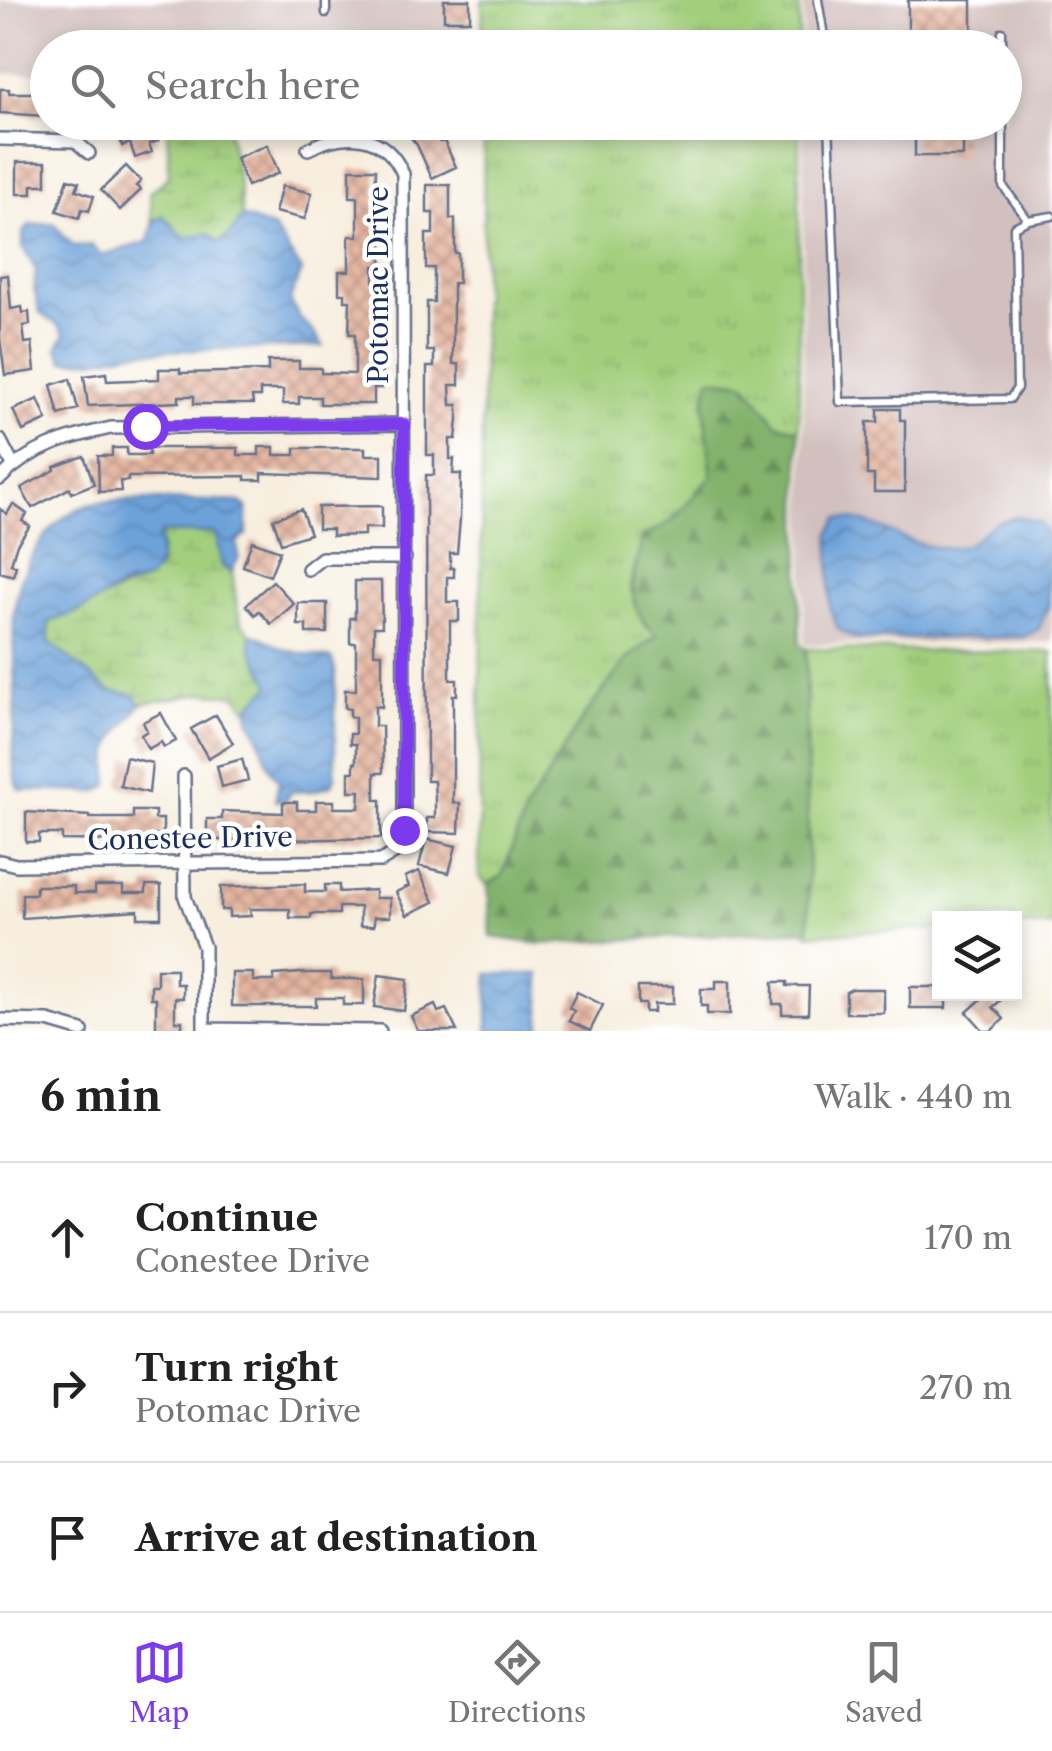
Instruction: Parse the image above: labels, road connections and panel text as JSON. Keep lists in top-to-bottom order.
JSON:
{
  "streets": {
    "street": ["Potomac Drive", "Conestee Drive"]
  },
  "crossings": [
    ["Potomac Drive", "Conestee Drive"]
  ],
  "page": {
    "search": "Search here",
    "heading": ["6 min", "Walk · 440 m"],
    "list": [
      ["Continue", "Conestee Drive", "170 m"],
      ["Turn right", "Potomac Drive", "270 m"],
      "Arrive at destination"
    ],
    "nav": ["Map", "Directions", "Saved"]
  }
}
